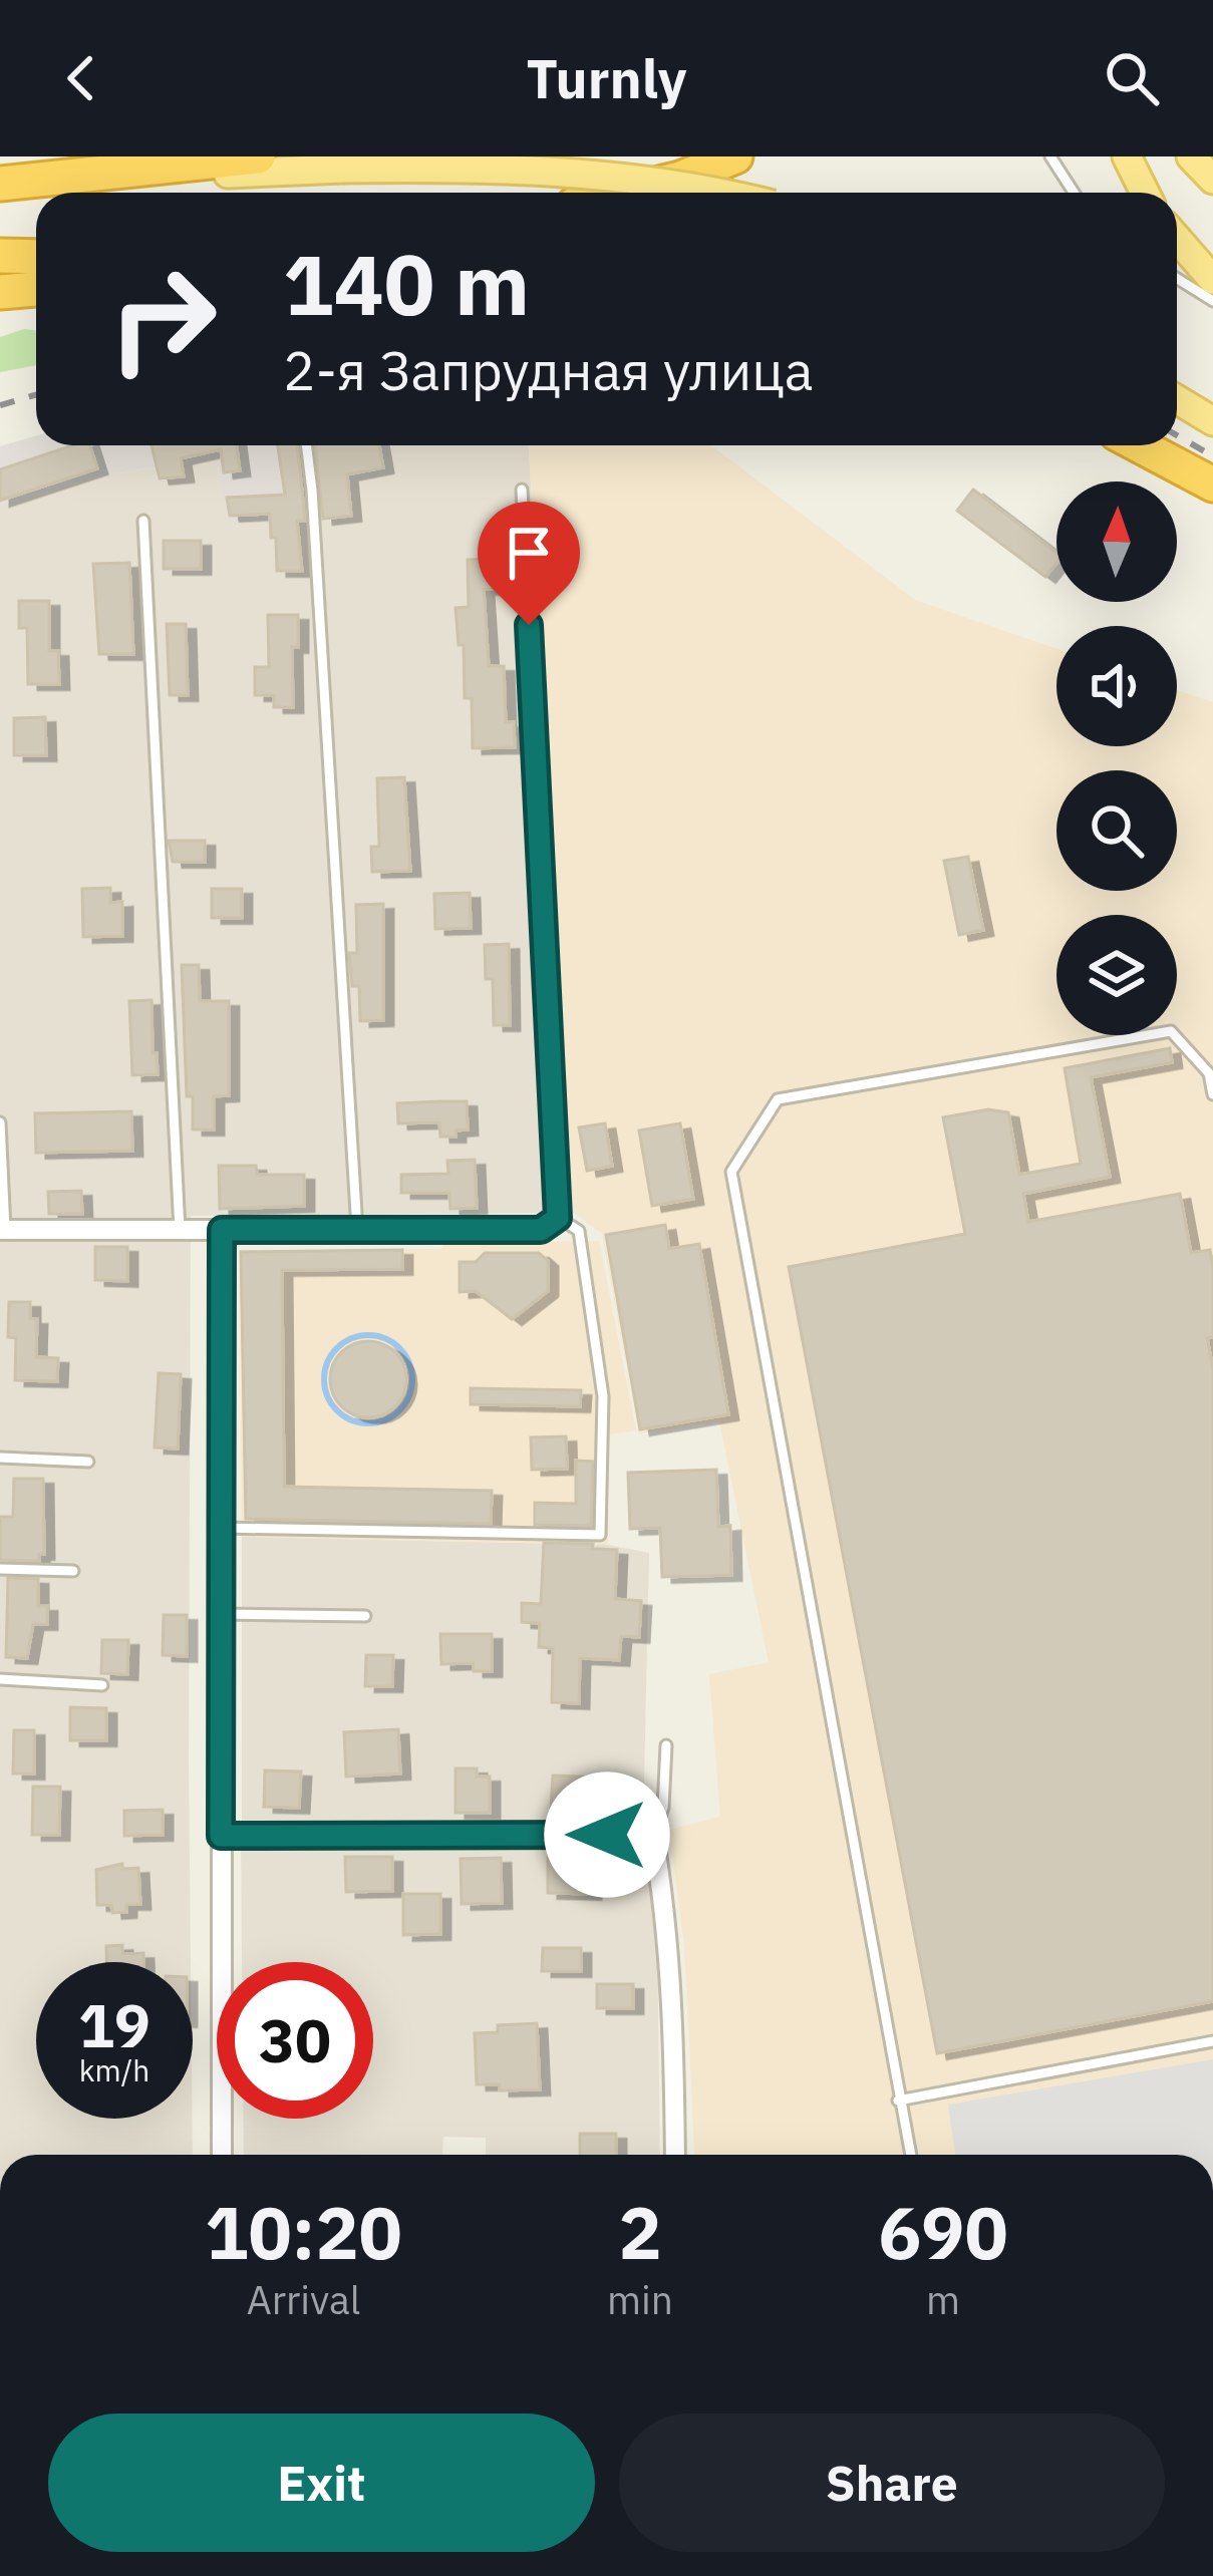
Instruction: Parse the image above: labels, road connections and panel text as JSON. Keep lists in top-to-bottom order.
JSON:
{
  "north": "top",
  "page": {
    "header": "Turnly",
    "turn": ["140 m", "2-я Запрудная улица"],
    "speed": "19 km/h",
    "limit": "30",
    "eta": [
      "10:20",
      "Arrival",
      "2",
      "min",
      "690",
      "m"
    ],
    "buttons": ["Exit", "Share"]
  }
}
